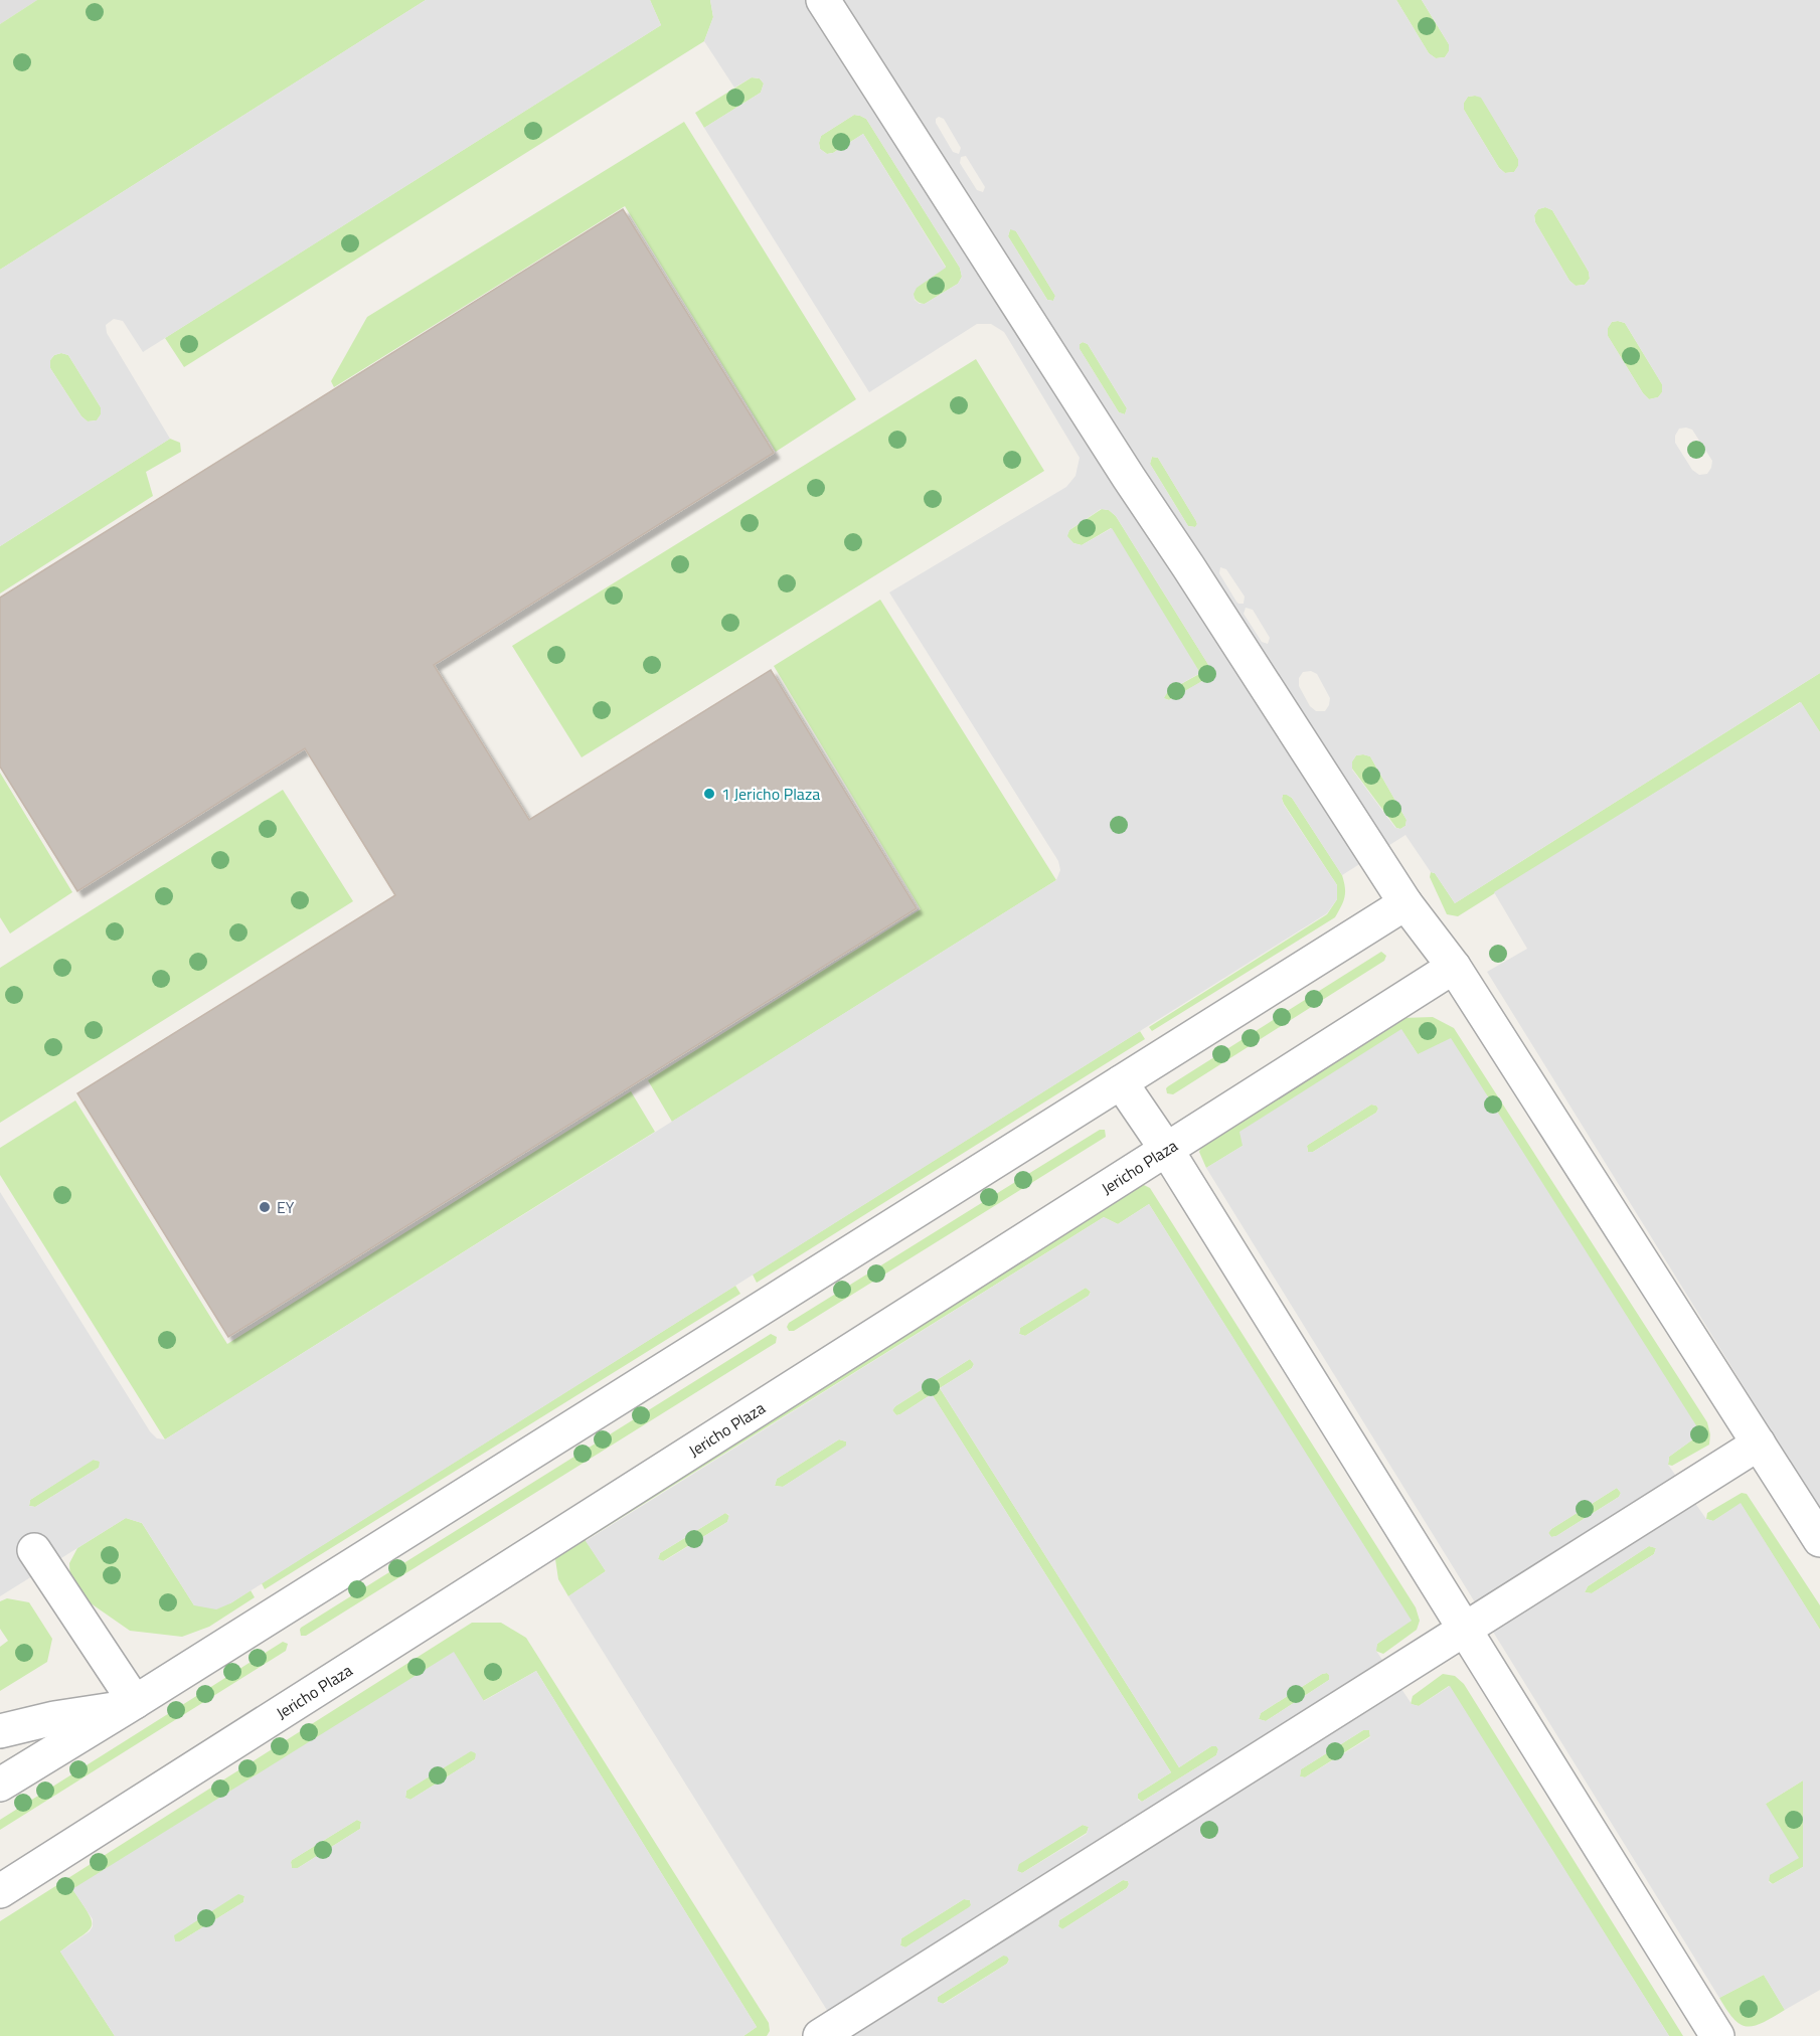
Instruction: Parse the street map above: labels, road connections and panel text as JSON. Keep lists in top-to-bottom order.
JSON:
{
  "streets": {
    "lane": ["Jericho Plaza"]
  },
  "places": ["1 Jericho Plaza", "EY"]
}
